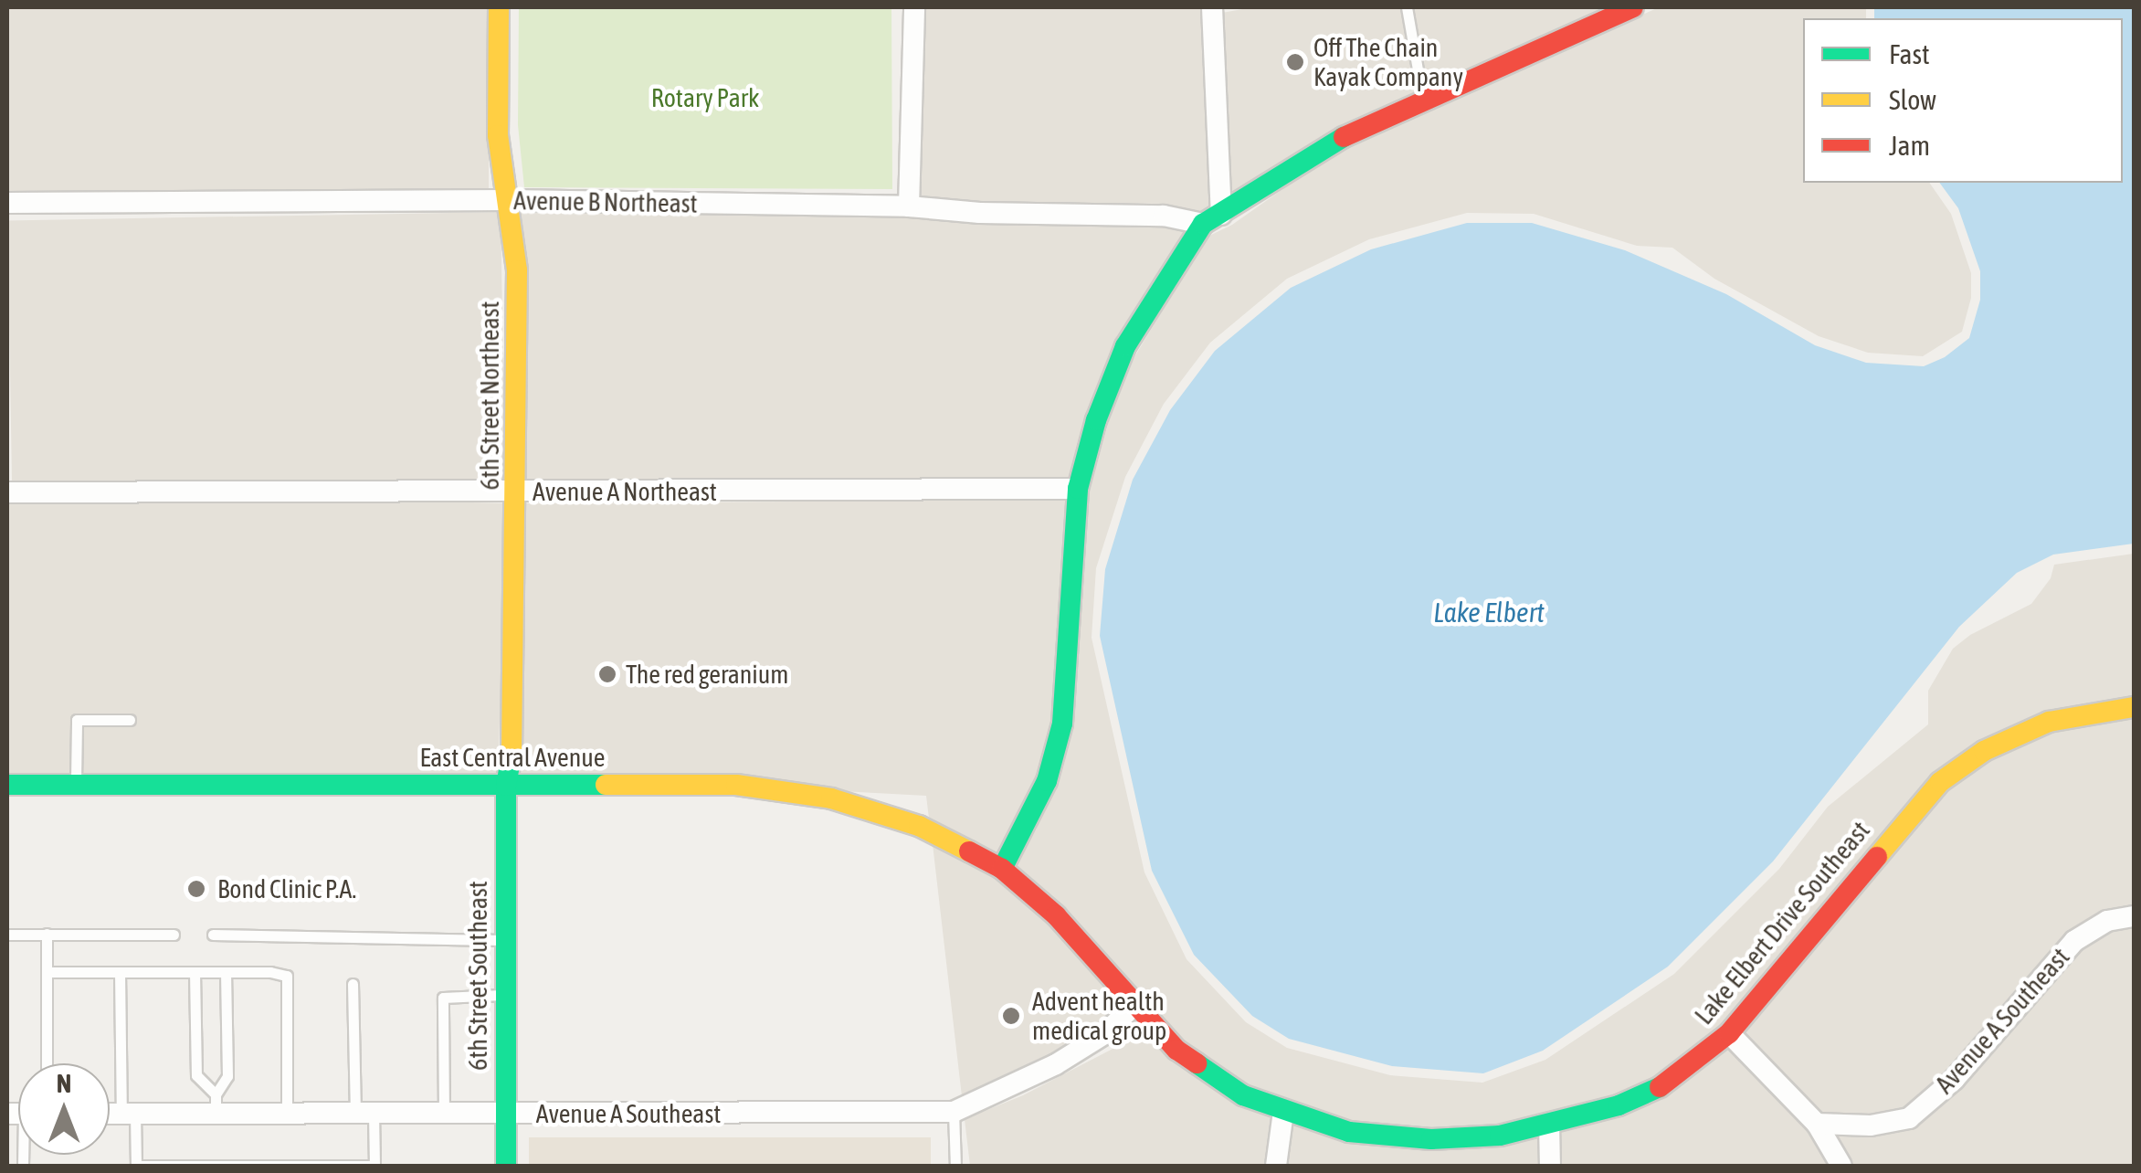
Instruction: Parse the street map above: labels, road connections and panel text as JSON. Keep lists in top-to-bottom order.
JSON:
{
  "streets": {
    "main road": [
      "6th Street Northeast",
      "East Central Avenue",
      "Lake Elbert Drive Southeast",
      "6th Street Southeast"
    ],
    "street": ["Avenue B Northeast", "Avenue A Northeast", "Avenue A Southeast"]
  },
  "crossings": [
    ["Avenue B Northeast", "6th Street Northeast"],
    ["6th Street Northeast", "Avenue A Northeast"],
    ["6th Street Northeast", "East Central Avenue"],
    ["6th Street Northeast", "6th Street Southeast"],
    ["East Central Avenue", "Lake Elbert Drive Southeast"],
    ["East Central Avenue", "6th Street Southeast"],
    ["Lake Elbert Drive Southeast", "Avenue A Southeast"],
    ["6th Street Southeast", "Avenue A Southeast"]
  ],
  "water": ["Lake Elbert"],
  "parks": ["Rotary Park"],
  "places": [
    "Off The Chain Kayak Company",
    "The red geranium",
    "Bond Clinic P.A.",
    "Advent health medical group"
  ],
  "legend": ["Fast", "Slow", "Jam"],
  "north": "top"
}
